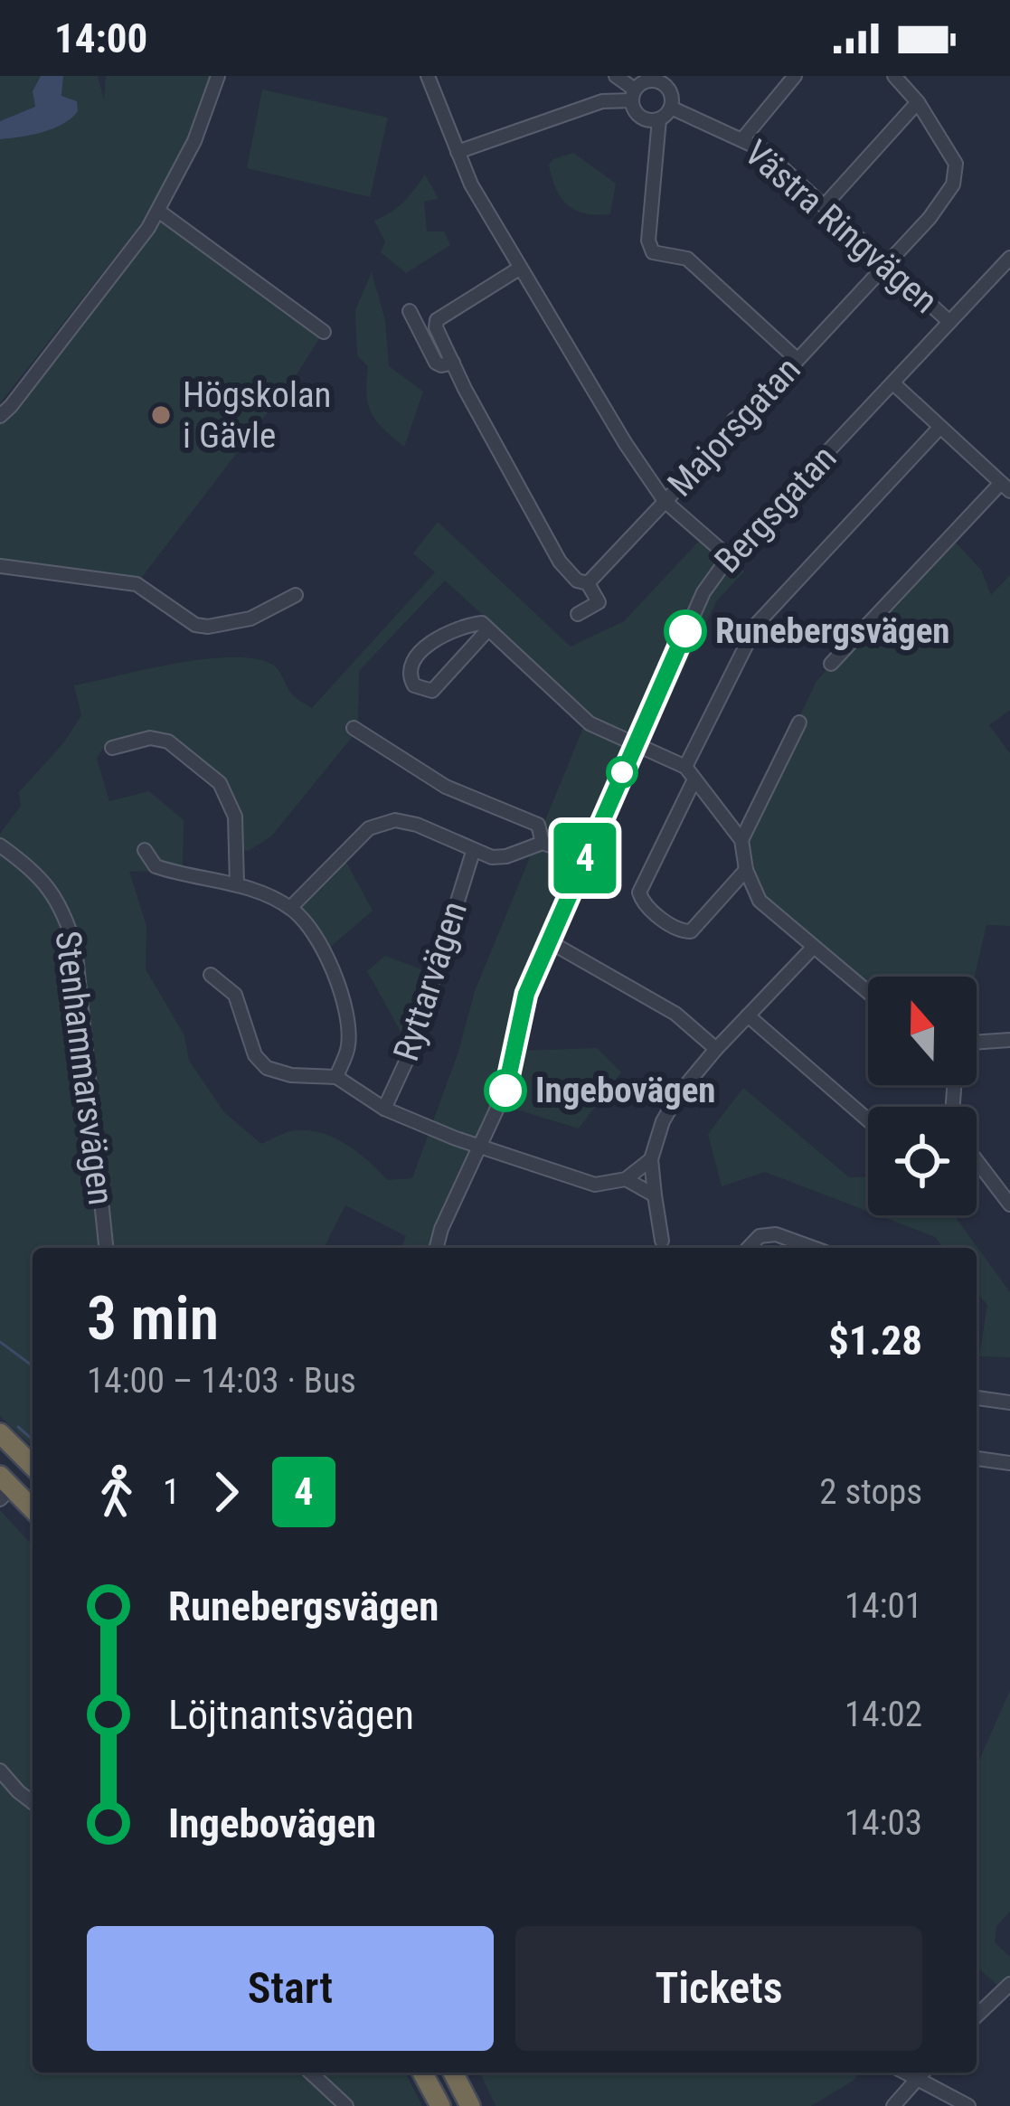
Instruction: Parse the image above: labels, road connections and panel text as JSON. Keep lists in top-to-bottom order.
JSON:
{
  "streets": {
    "street": [
      "Västra Ringvägen",
      "Majorsgatan",
      "Bergsgatan",
      "Ryttarvägen",
      "Stenhammarsvägen"
    ]
  },
  "crossings": [
    ["Västra Ringvägen", "Majorsgatan"],
    ["Västra Ringvägen", "Bergsgatan"]
  ],
  "places": ["Högskolan i Gävle", "Runebergsvägen", "Ingebovägen"],
  "lines": ["bus line 4"],
  "north": "top",
  "page": {
    "status": "14:00",
    "on_map": "4",
    "heading": ["3 min", "14:00 – 14:03 · Bus", "$1.28"],
    "legs": ["1", "4", "2 stops"],
    "list": [
      {
        "name": "Runebergsvägen",
        "value": "14:01"
      },
      {
        "name": "Löjtnantsvägen",
        "value": "14:02"
      },
      {
        "name": "Ingebovägen",
        "value": "14:03"
      }
    ],
    "buttons": ["Start", "Tickets"]
  }
}
